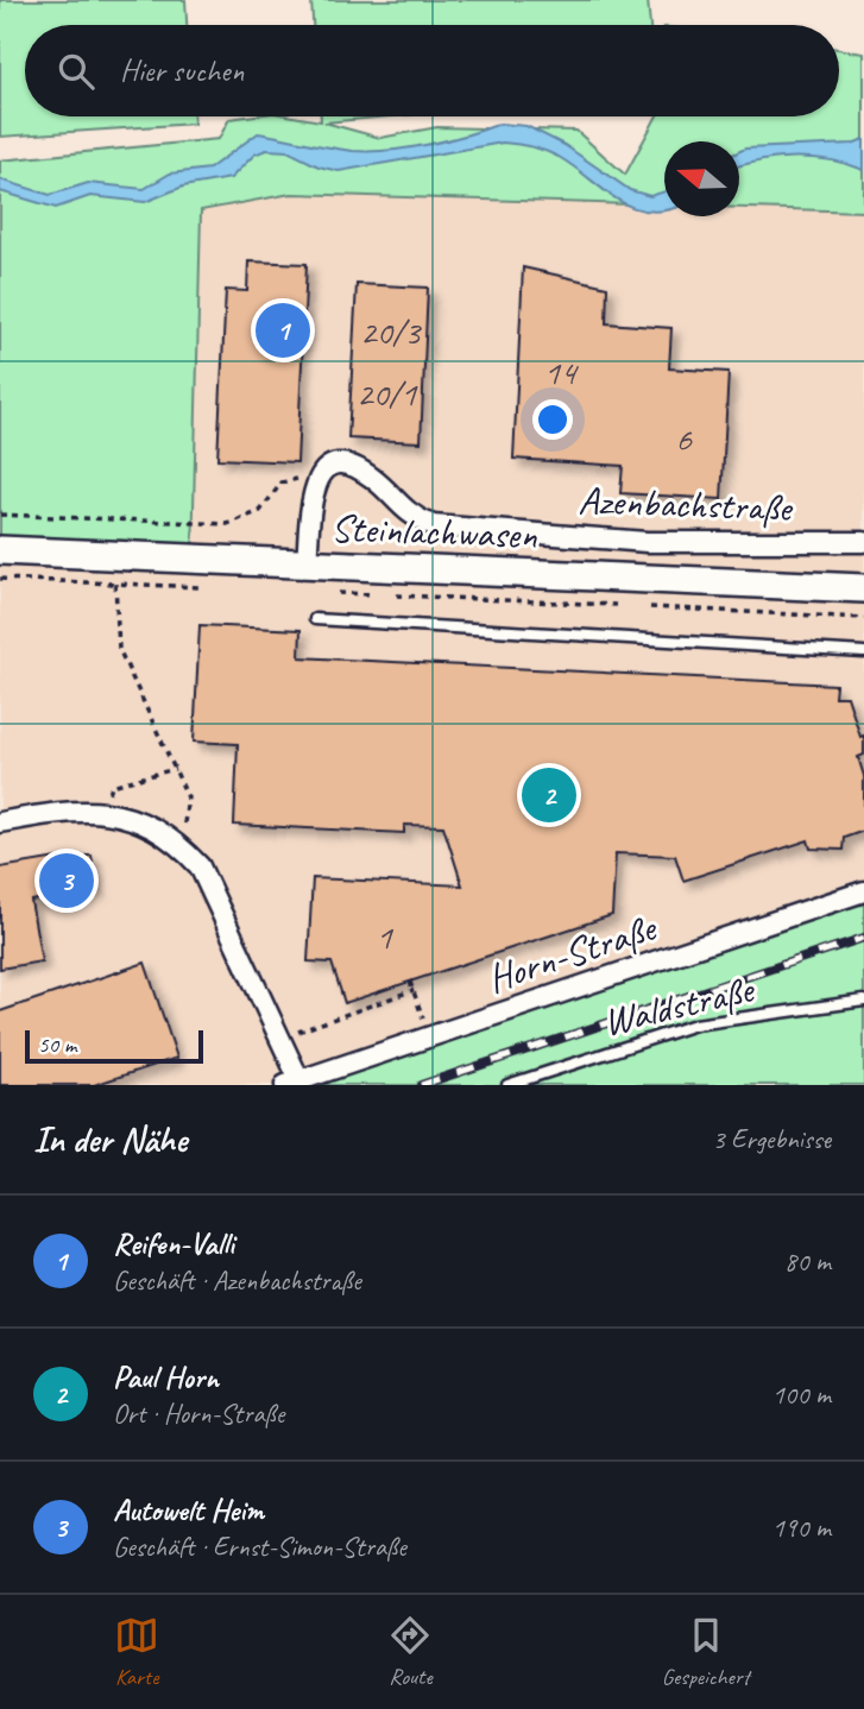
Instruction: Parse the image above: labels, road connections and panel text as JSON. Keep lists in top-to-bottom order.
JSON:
{
  "streets": {
    "street": ["Azenbachstraße", "Steinlachwasen", "Horn-Straße"],
    "lane": ["Waldstraße"]
  },
  "house_numbers": [
    "20/3",
    "14",
    "20/1",
    "6",
    "1"
  ],
  "scale_bar": "50 m",
  "north": "left",
  "page": {
    "search": "Hier suchen",
    "pins": ["1", "2", "3"],
    "scale": "50 m",
    "heading": ["In der Nähe", "3 Ergebnisse"],
    "list": [
      {
        "mark": "1",
        "name": "Reifen-Valli",
        "note": "Geschäft · Azenbachstraße",
        "value": "80 m"
      },
      {
        "mark": "2",
        "name": "Paul Horn",
        "note": "Ort · Horn-Straße",
        "value": "100 m"
      },
      {
        "mark": "3",
        "name": "Autowelt Heim",
        "note": "Geschäft · Ernst-Simon-Straße",
        "value": "190 m"
      }
    ],
    "nav": ["Karte", "Route", "Gespeichert"]
  }
}
